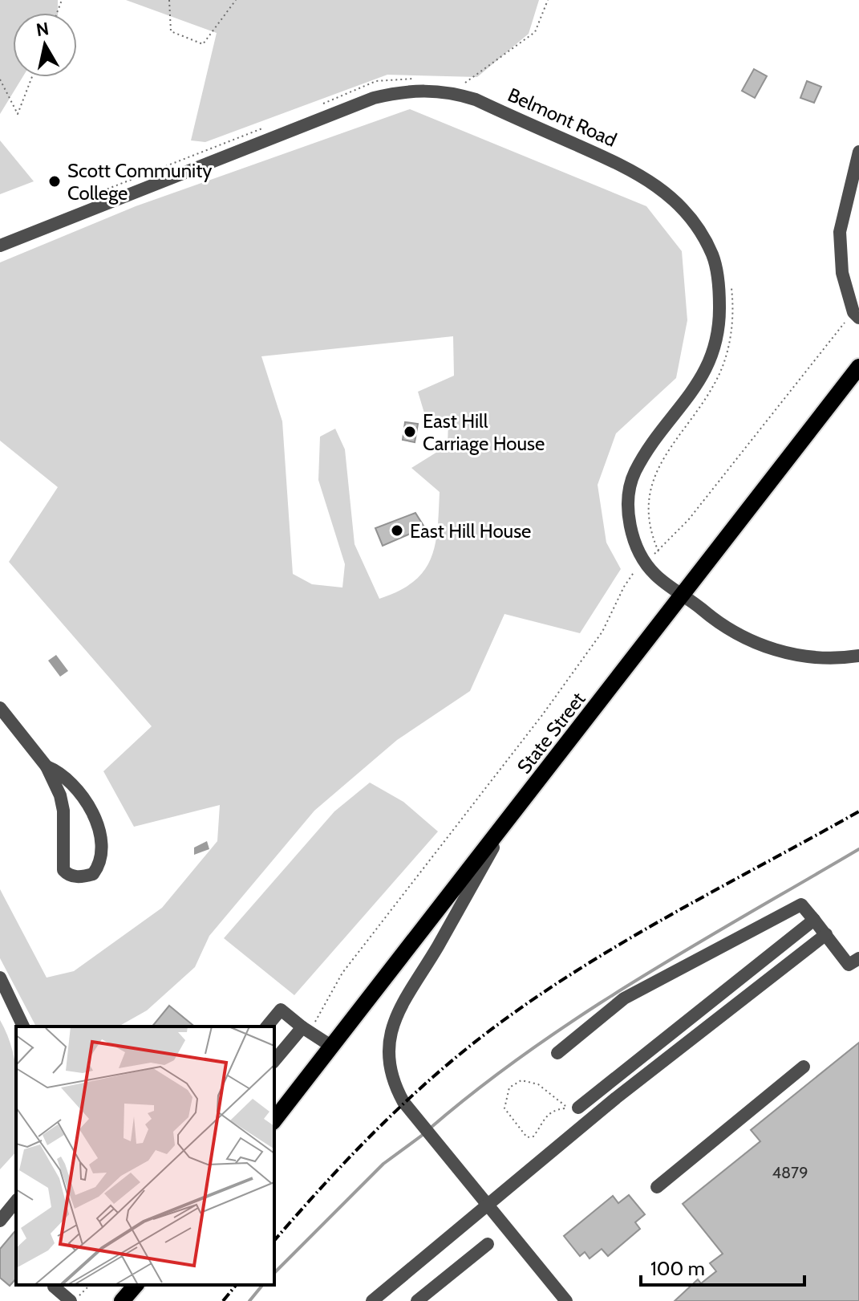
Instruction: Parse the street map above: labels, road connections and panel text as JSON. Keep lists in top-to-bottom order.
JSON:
{
  "streets": {
    "main road": ["State Street"],
    "street": ["Belmont Road"]
  },
  "crossings": [
    ["Belmont Road", "State Street"]
  ],
  "places": ["Scott Community College", "East Hill Carriage House", "East Hill House"],
  "house_numbers": ["4879"],
  "scale_bar": "100 m",
  "north": "top"
}
